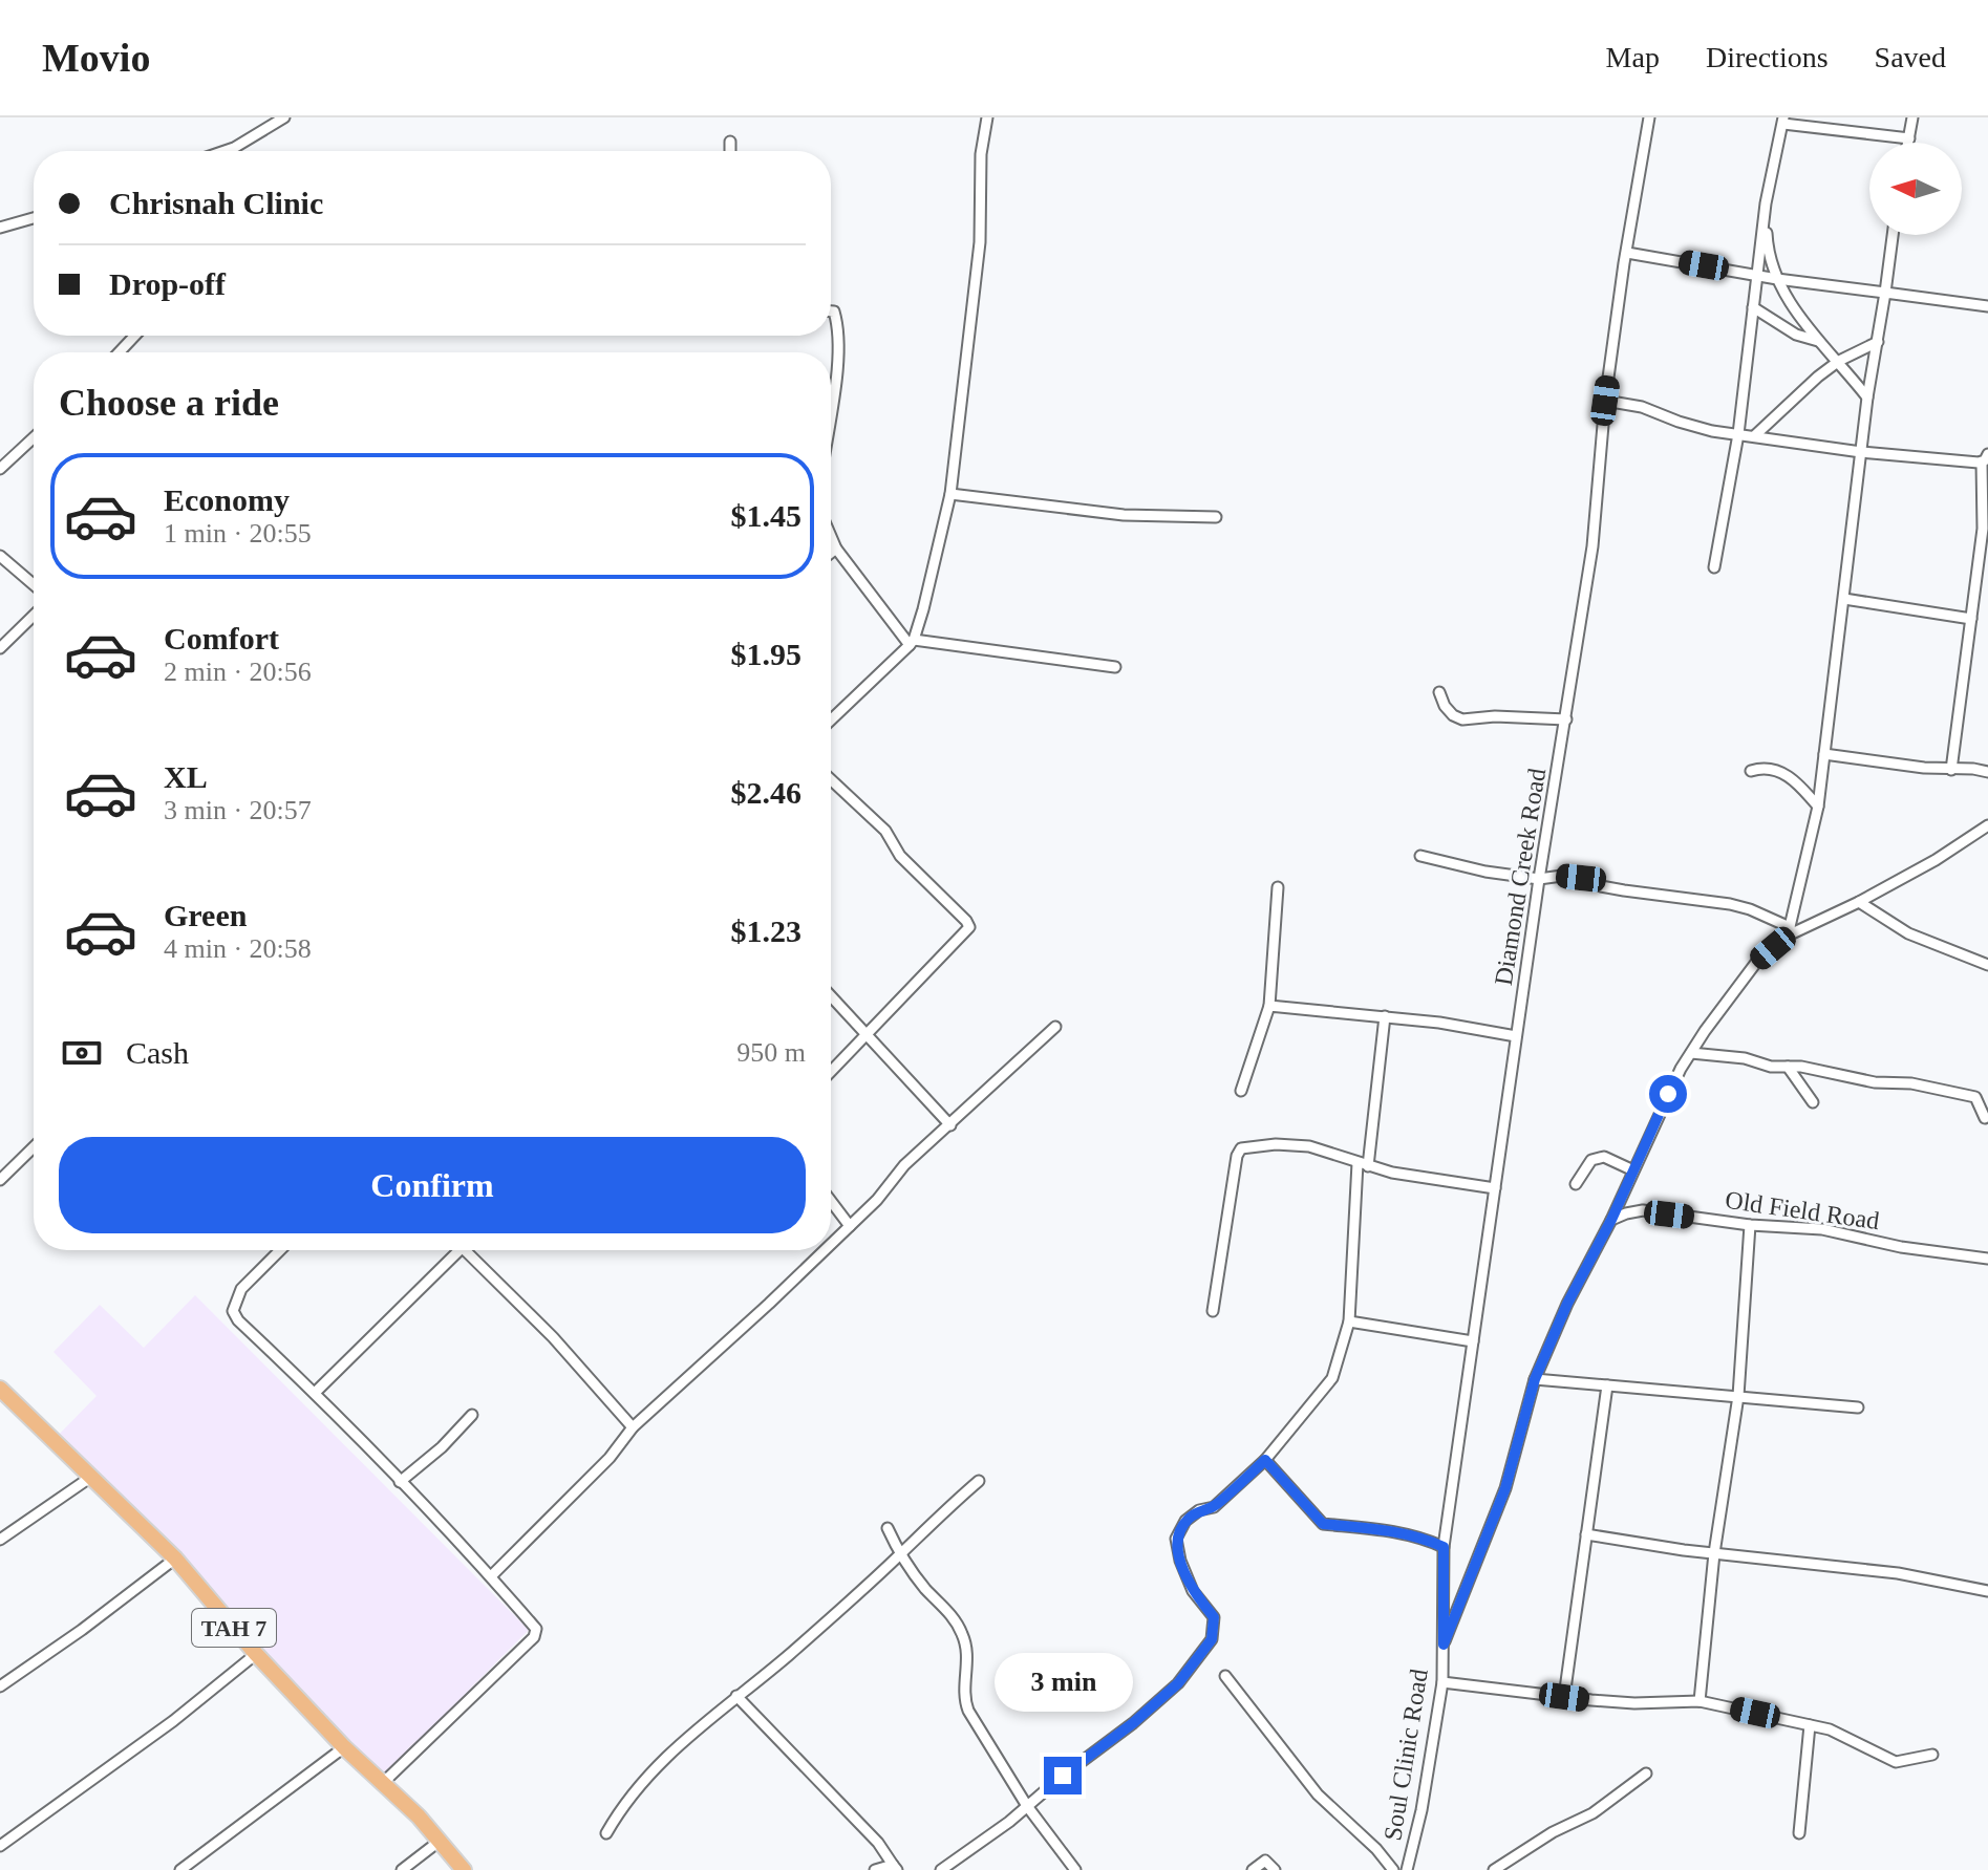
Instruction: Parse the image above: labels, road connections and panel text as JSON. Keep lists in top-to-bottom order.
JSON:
{
  "streets": {
    "highway": ["TAH 7"],
    "street": ["Diamond Creek Road", "Old Field Road", "Soul Clinic Road"]
  },
  "crossings": [
    ["Diamond Creek Road", "Soul Clinic Road"]
  ],
  "north": "left",
  "page": {
    "header": "Movio",
    "nav": ["Map", "Directions", "Saved"],
    "banner": ["Chrisnah Clinic", "Drop-off"],
    "heading": "Choose a ride",
    "list": [
      {
        "name": "Economy",
        "note": "1 min · 20:55",
        "value": "$1.45"
      },
      {
        "name": "Comfort",
        "note": "2 min · 20:56",
        "value": "$1.95"
      },
      {
        "name": "XL",
        "note": "3 min · 20:57",
        "value": "$2.46"
      },
      {
        "name": "Green",
        "note": "4 min · 20:58",
        "value": "$1.23"
      }
    ],
    "pay": ["Cash", "950 m"],
    "buttons": "Confirm",
    "bubble": "3 min"
  }
}
